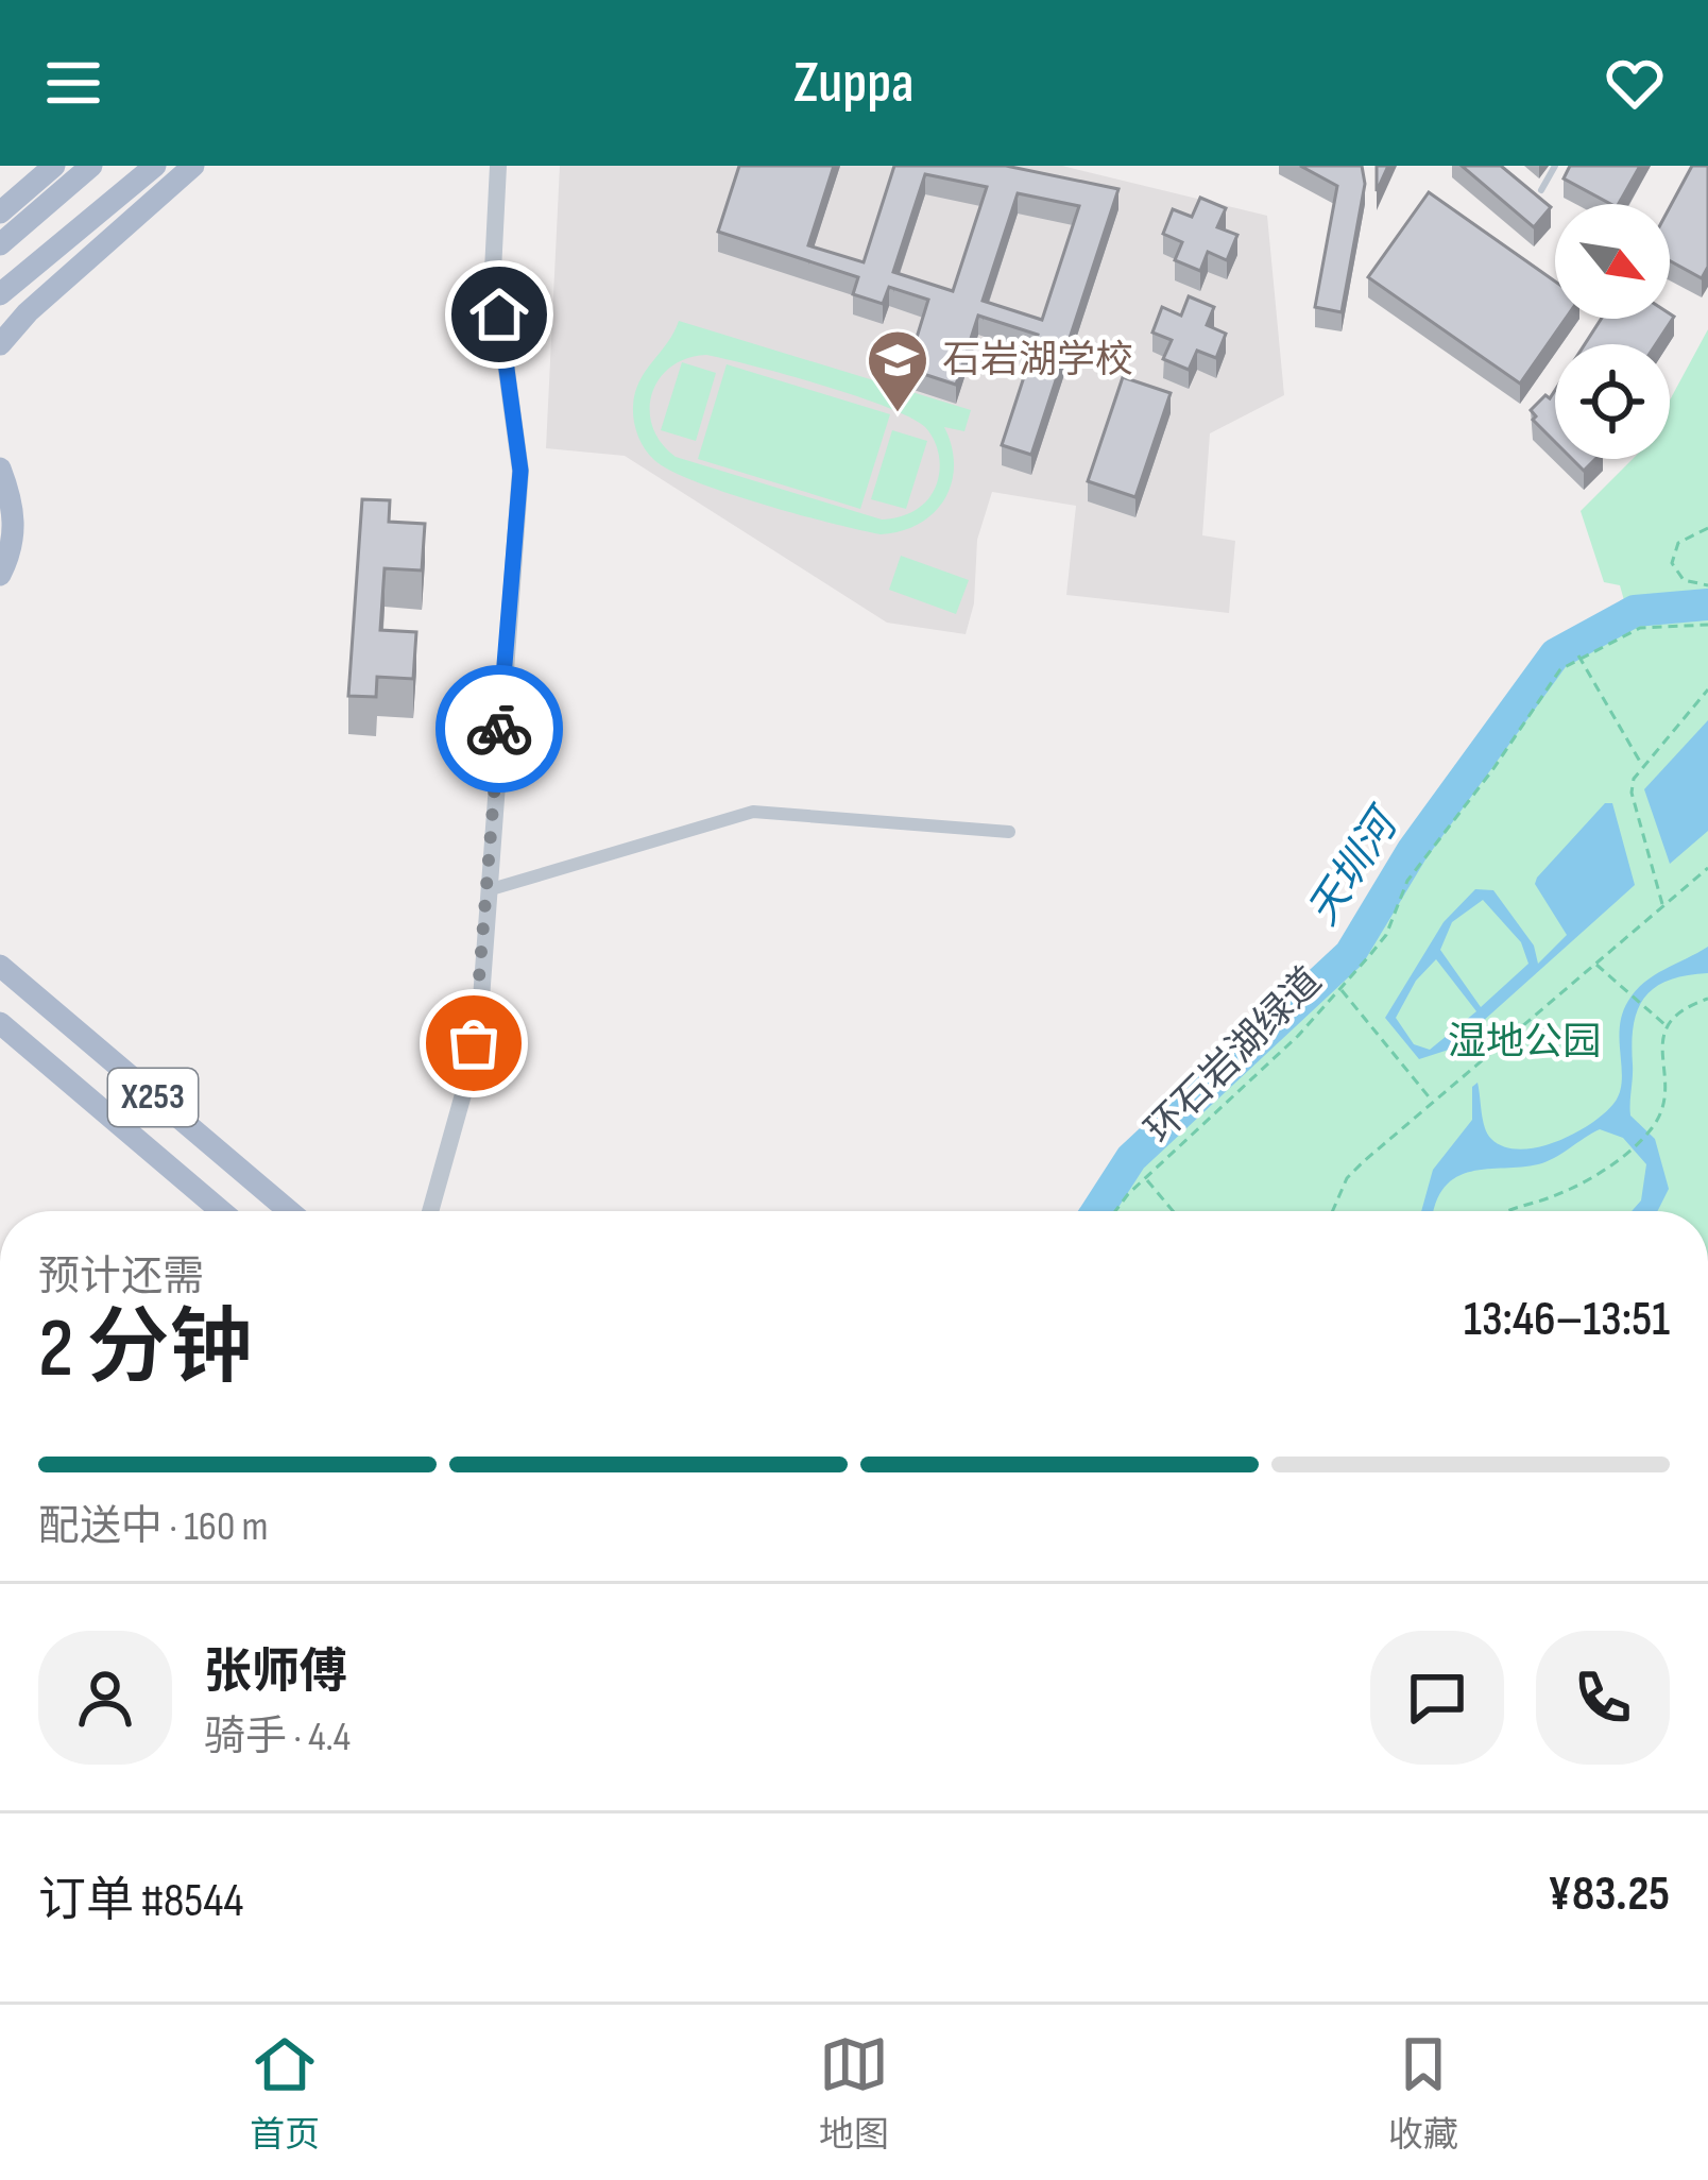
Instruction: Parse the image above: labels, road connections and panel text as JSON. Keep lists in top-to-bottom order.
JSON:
{
  "streets": {
    "main road": ["X253"],
    "path": ["环石岩湖绿道"]
  },
  "water": ["天圳河"],
  "parks": ["湿地公园"],
  "places": {
    "school or university": ["石岩湖学校"]
  },
  "north": "bottom right",
  "page": {
    "header": "Zuppa",
    "heading": ["2 分钟", "预计还需", "13:46–13:51"],
    "panel": [
      "张师傅",
      "骑手 · 4.4",
      "订单 #8544",
      "¥83.25"
    ],
    "bar": "配送中 · 160 m",
    "tabs": ["首页", "地图", "收藏"]
  }
}
